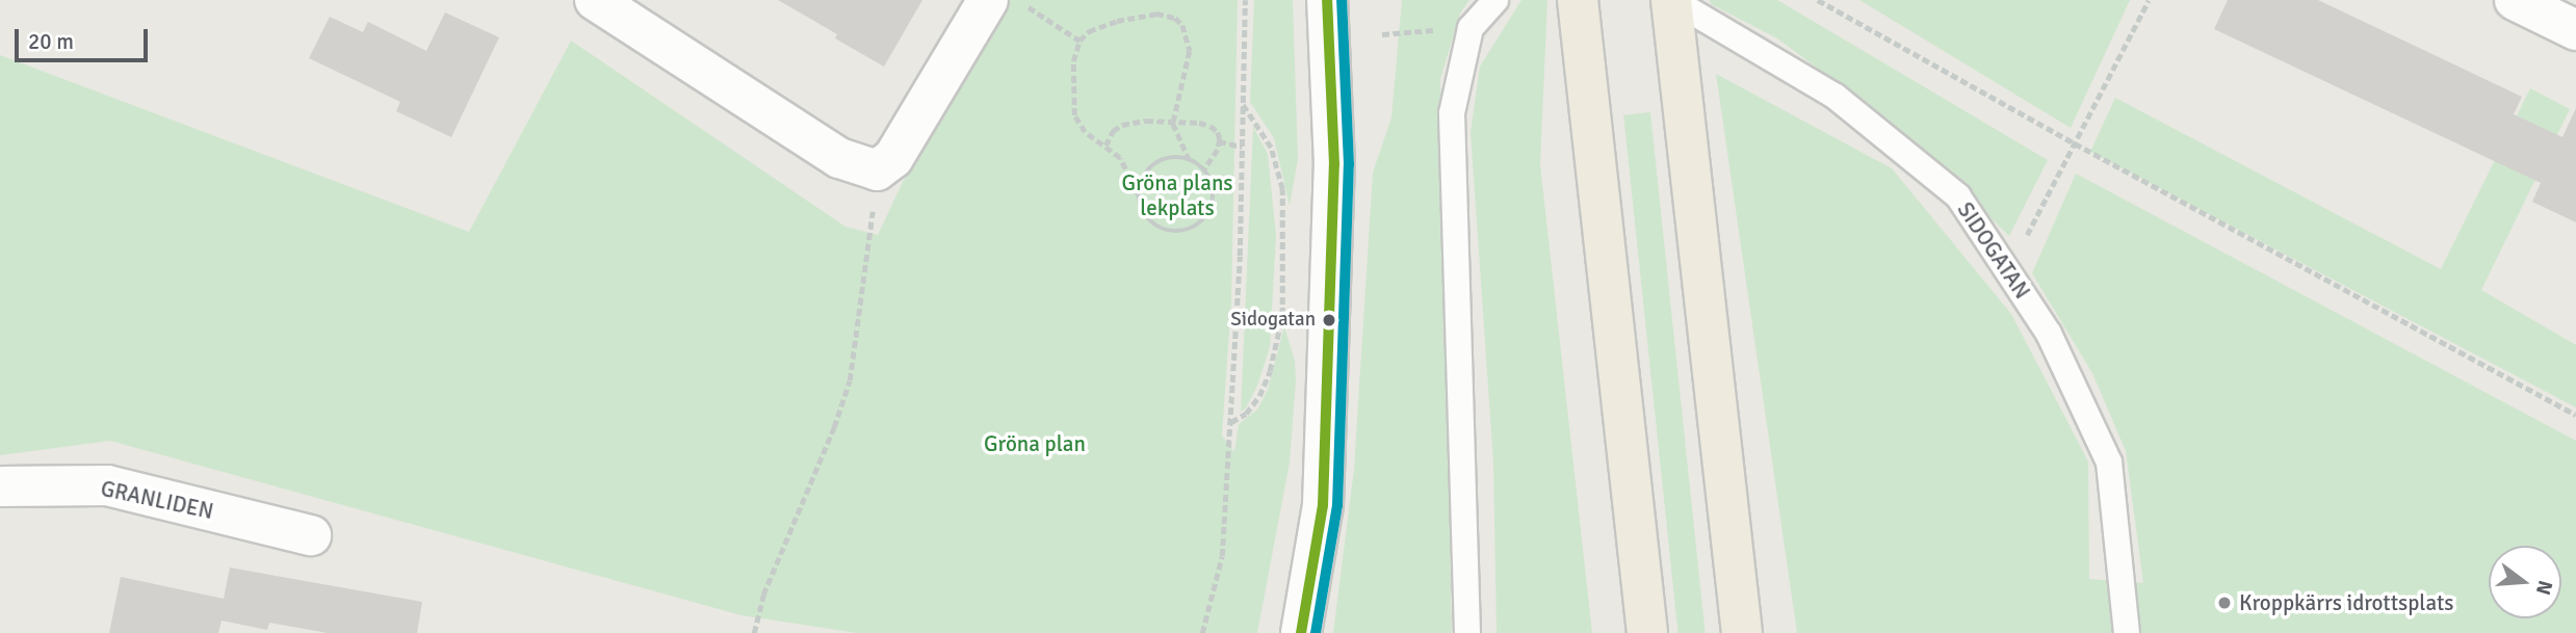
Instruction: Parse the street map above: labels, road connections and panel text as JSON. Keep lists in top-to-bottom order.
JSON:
{
  "streets": {
    "street": ["GRANLIDEN"],
    "lane": ["SIDOGATAN"]
  },
  "parks": ["Gröna plans lekplats", "Gröna plan"],
  "places": ["Sidogatan", "Kroppkärrs idrottsplats"],
  "scale_bar": "20 m",
  "north": "right"
}
